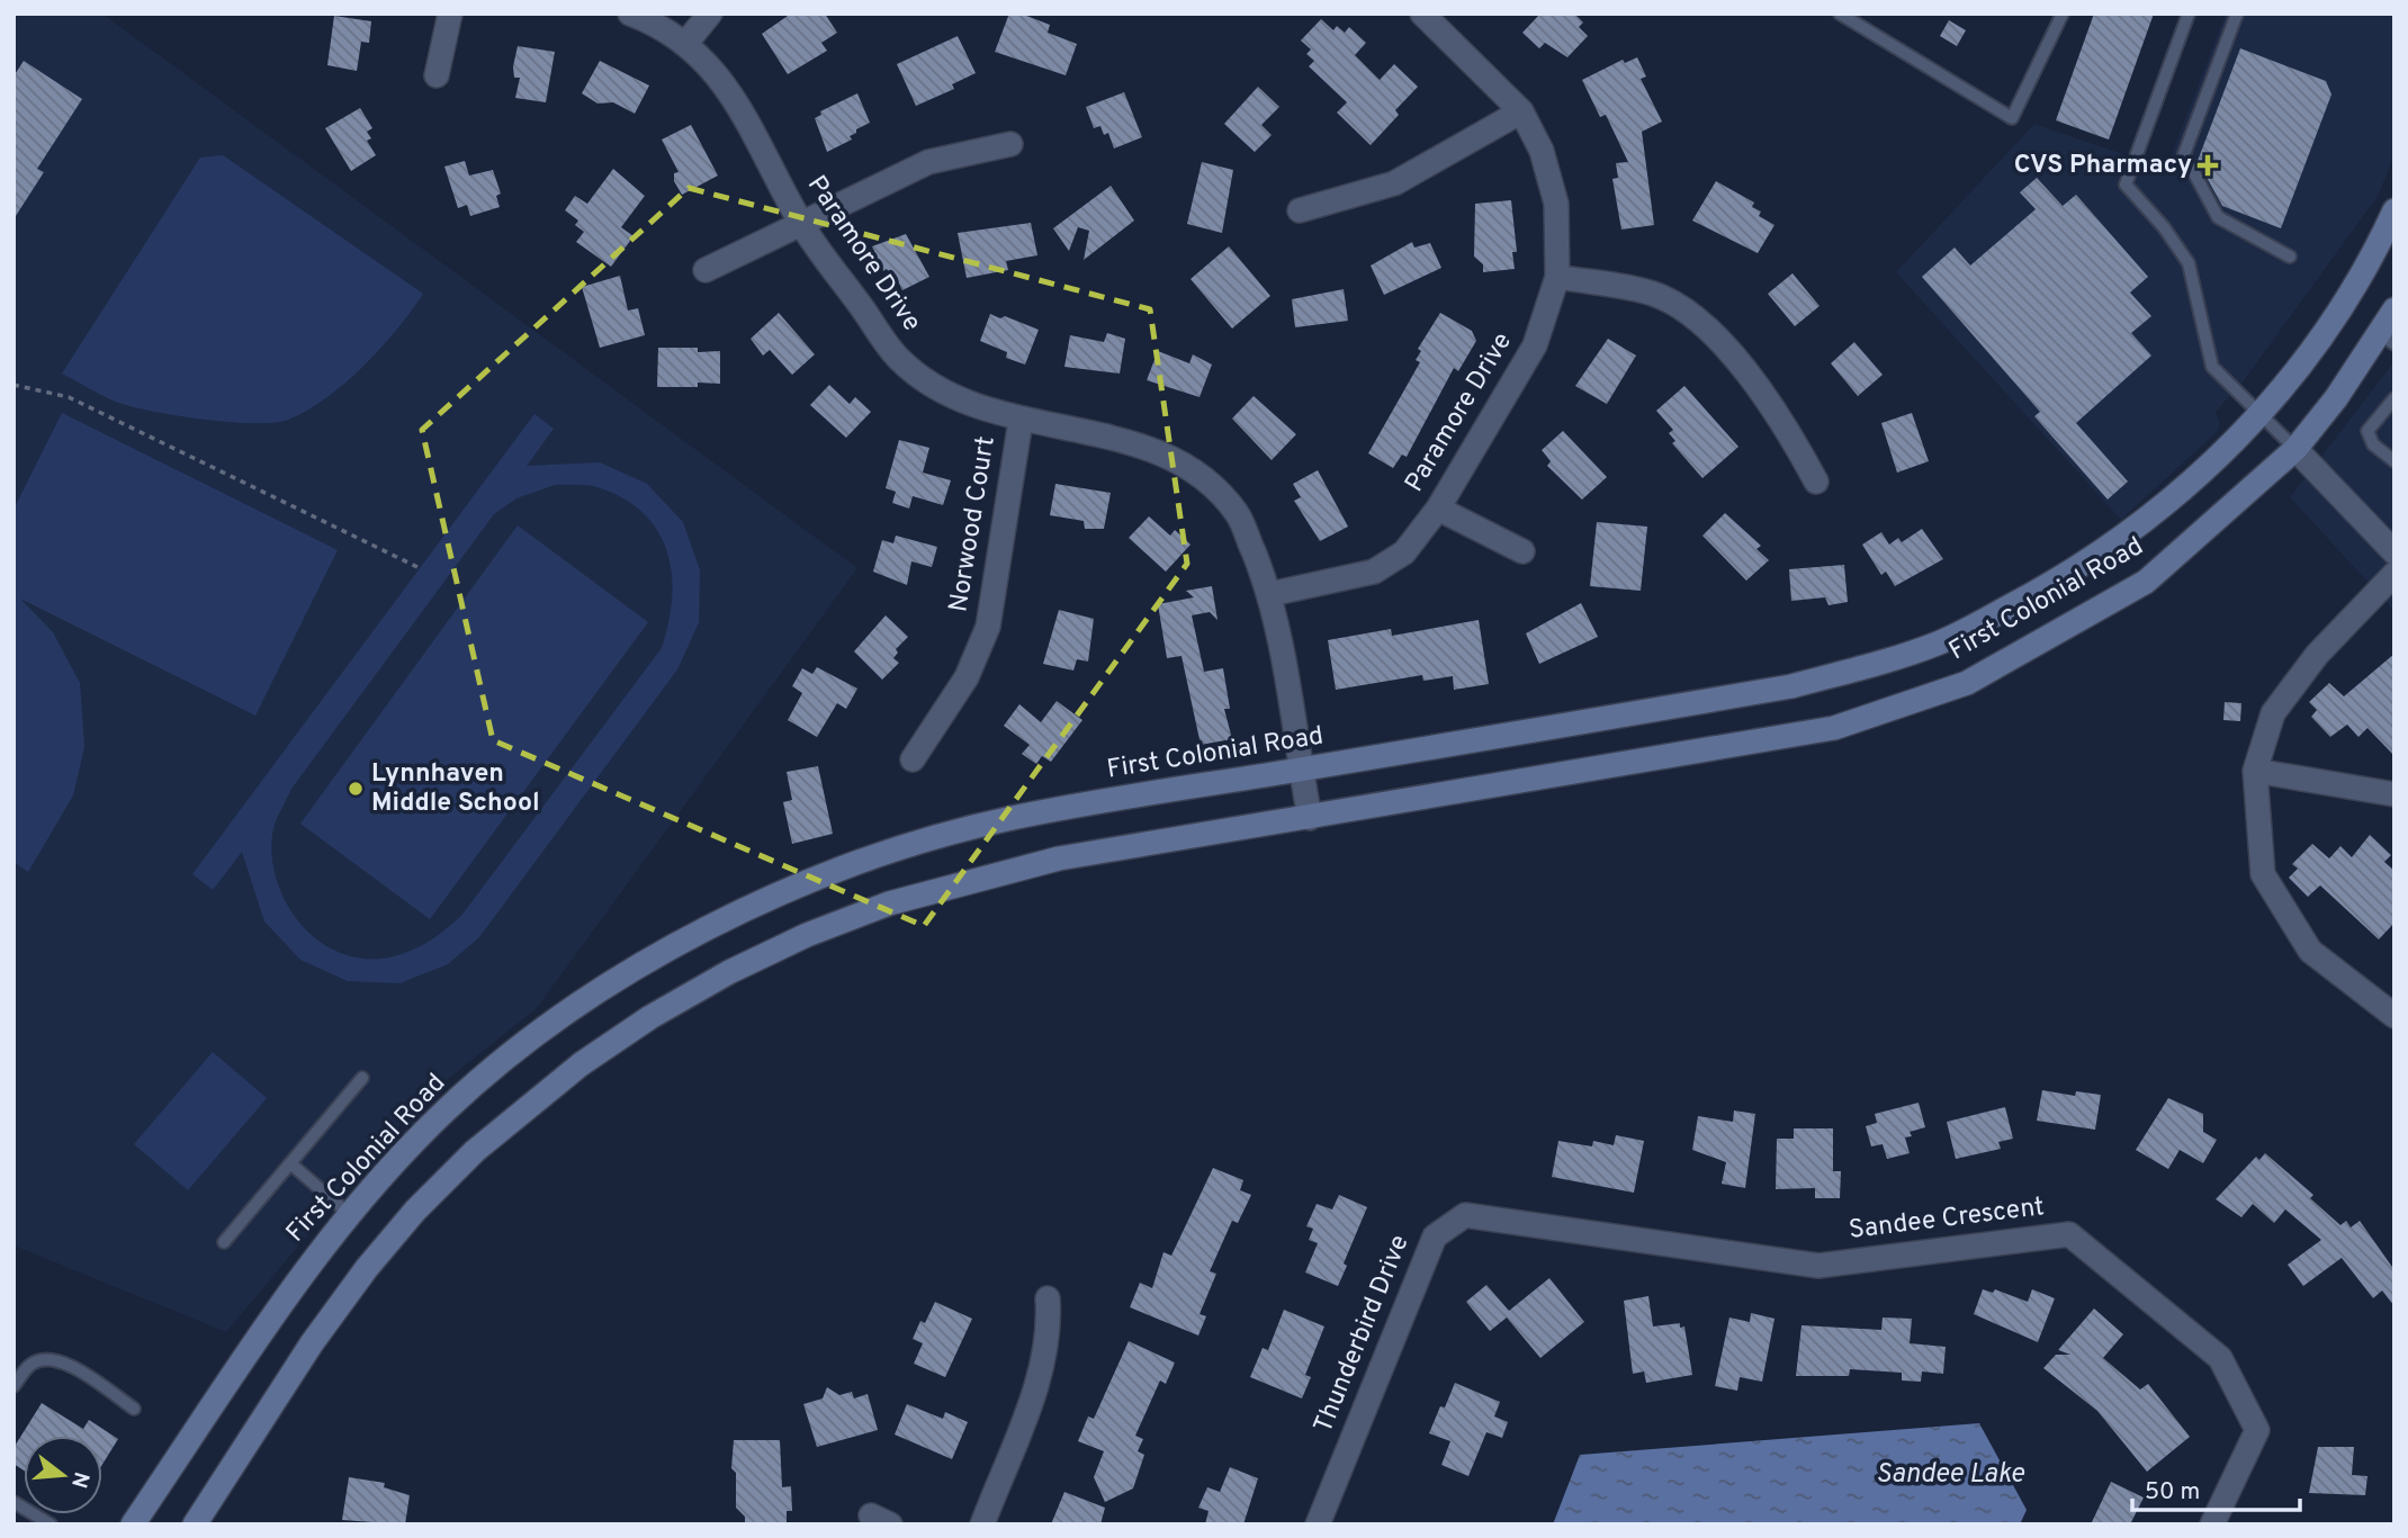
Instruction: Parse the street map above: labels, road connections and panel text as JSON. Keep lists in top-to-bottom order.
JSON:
{
  "streets": {
    "main road": ["First Colonial Road"],
    "street": [
      "Paramore Drive",
      "Norwood Court",
      "Sandee Crescent",
      "Thunderbird Drive"
    ]
  },
  "crossings": [
    ["Paramore Drive", "Norwood Court"],
    ["Paramore Drive", "First Colonial Road"],
    ["Sandee Crescent", "Thunderbird Drive"]
  ],
  "water": ["Sandee Lake"],
  "places": {
    "health": ["CVS Pharmacy"],
    "other": ["Lynnhaven Middle School"]
  },
  "scale_bar": "50 m",
  "north": "right"
}
